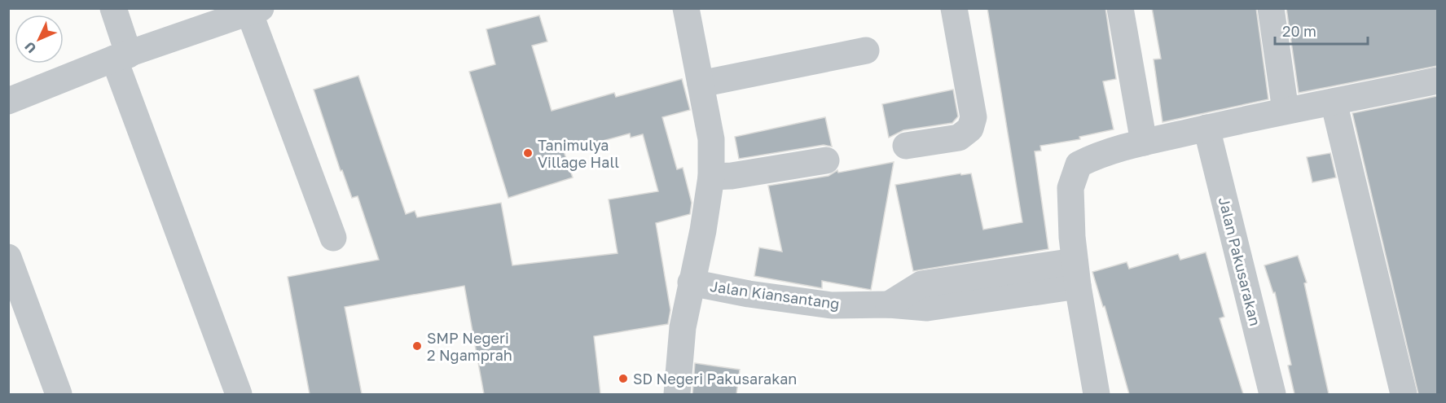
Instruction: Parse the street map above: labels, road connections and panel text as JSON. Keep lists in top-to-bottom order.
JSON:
{
  "streets": {
    "street": ["Jalan Pakusarakan", "Jalan Kiansantang"]
  },
  "places": ["Tanimulya Village Hall", "SMP Negeri 2 Ngamprah", "SD Negeri Pakusarakan"],
  "scale_bar": "20 m",
  "north": "bottom left"
}
